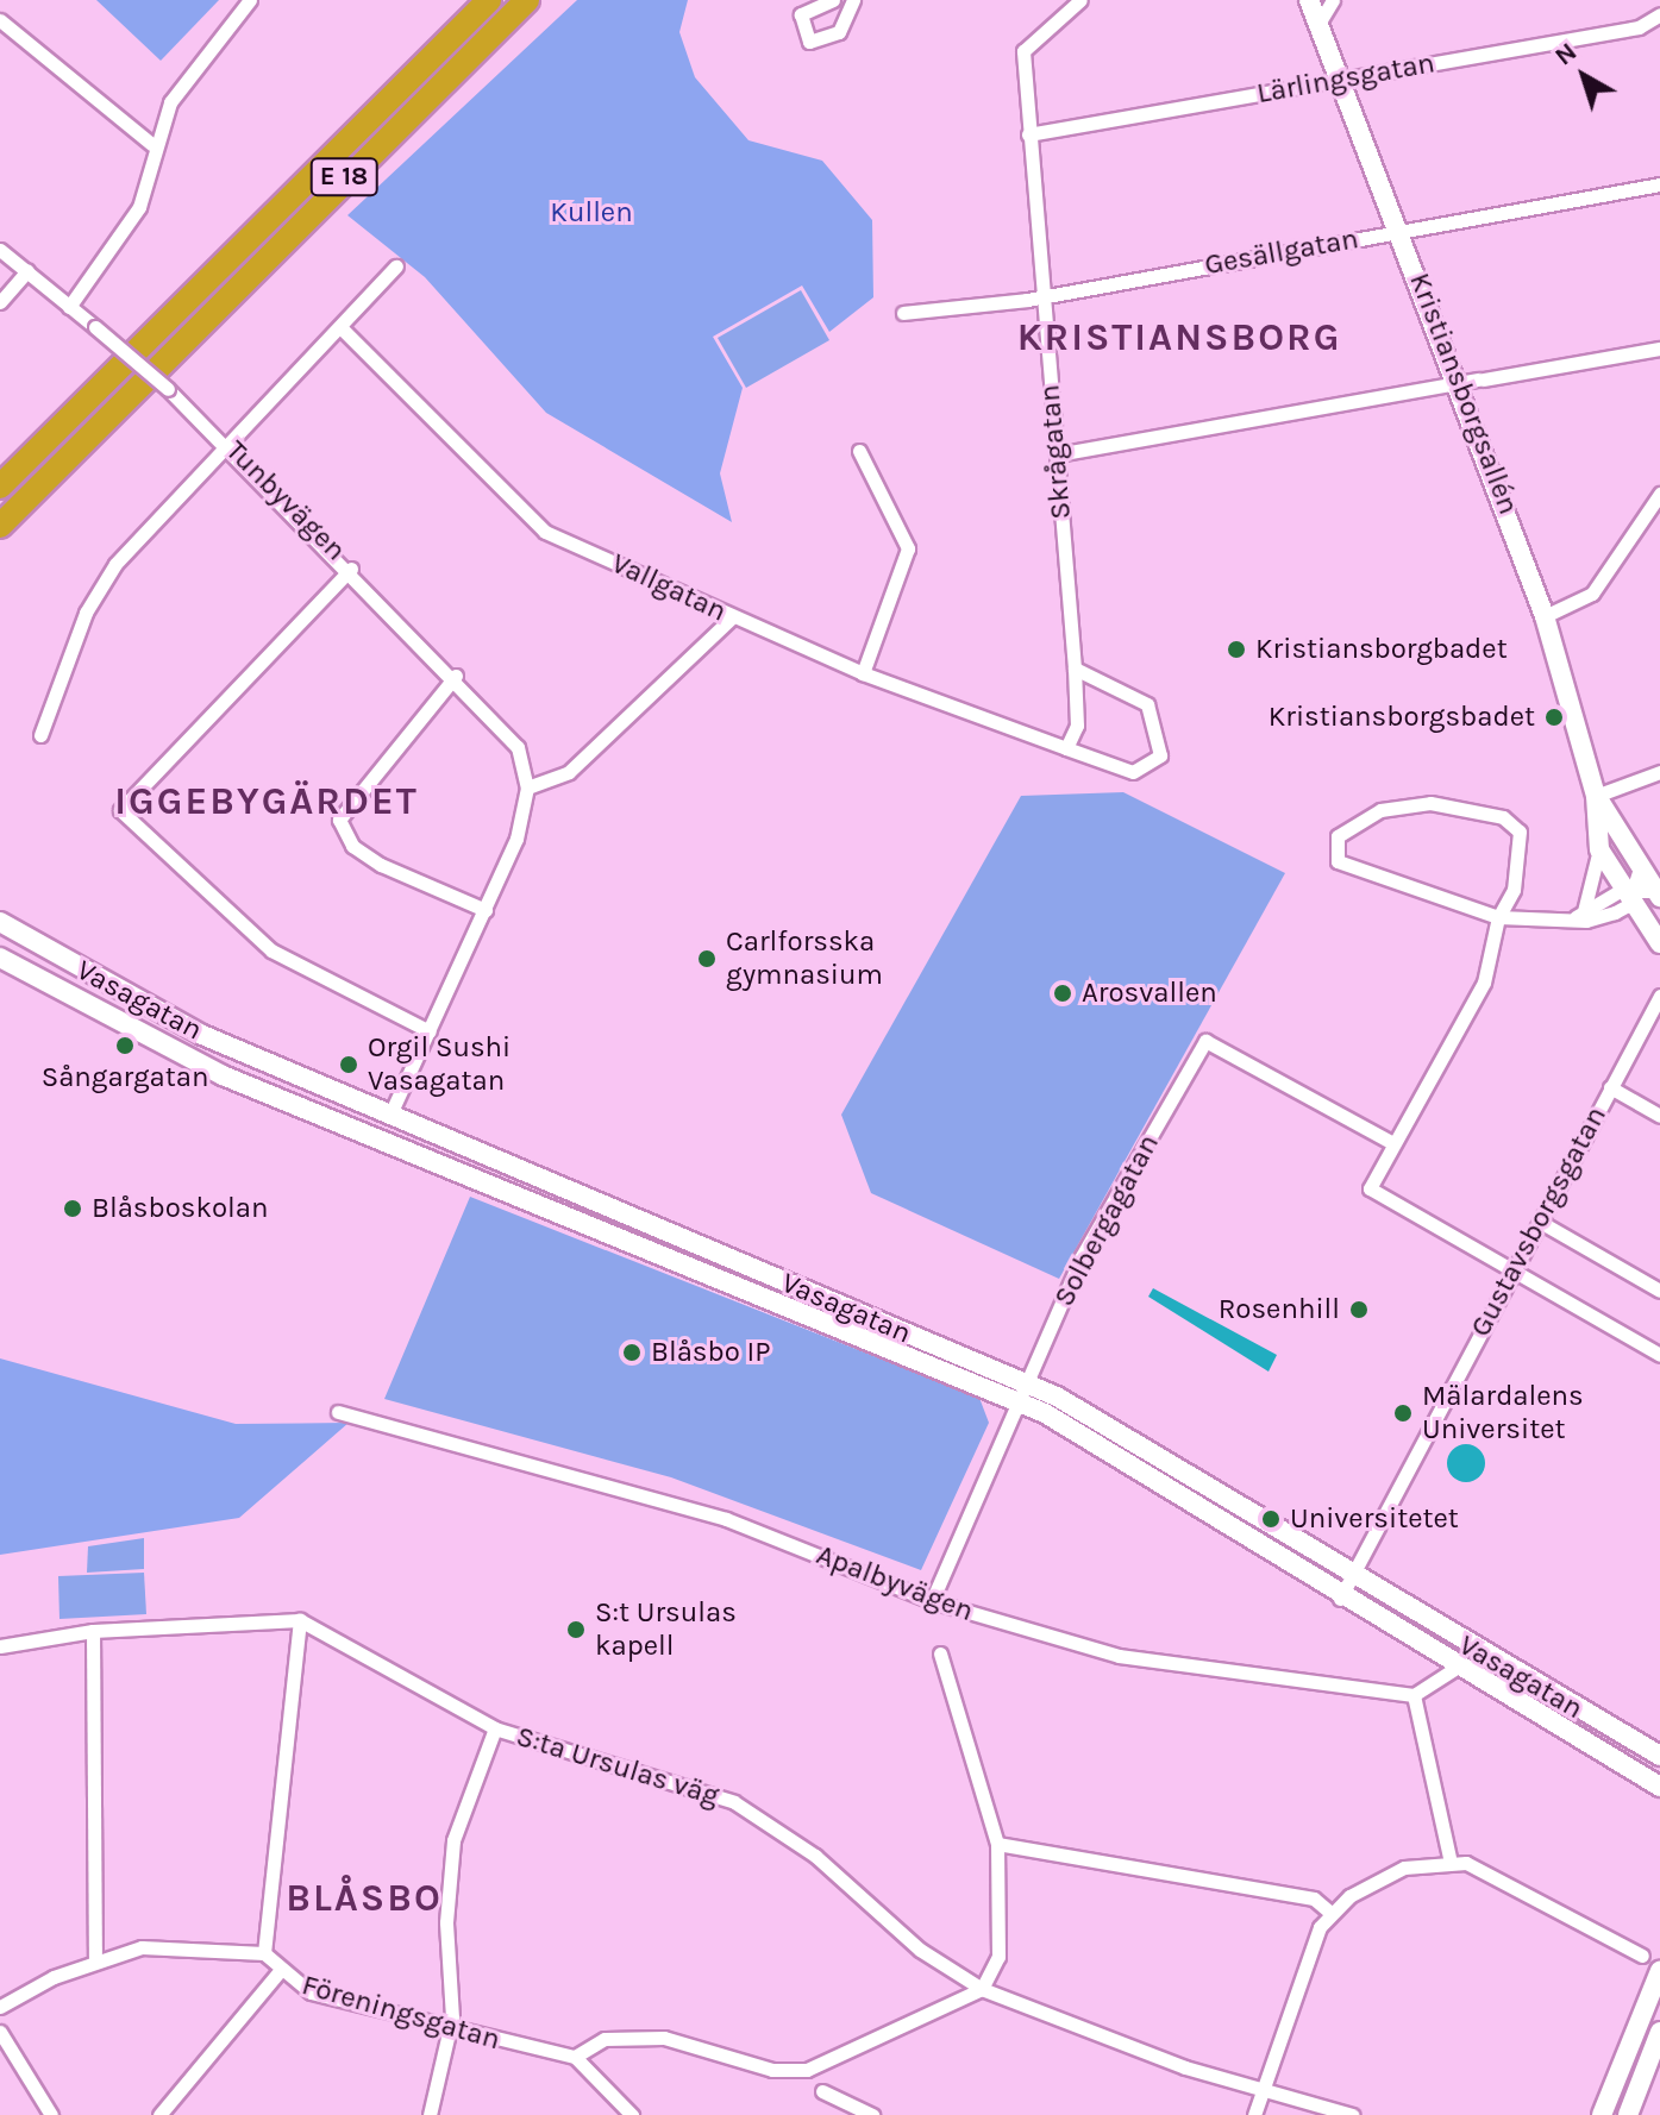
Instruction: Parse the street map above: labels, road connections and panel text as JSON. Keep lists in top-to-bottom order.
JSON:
{
  "streets": {
    "highway": ["E 18"],
    "street": [
      "Lärlingsgatan",
      "Gesällgatan",
      "Kristiansborgsallén",
      "Skrågatan",
      "Tunbyvägen",
      "Vallgatan",
      "Vasagatan",
      "Solbergagatan",
      "Gustavsborgsgatan",
      "Apalbyvägen",
      "S:ta Ursulas väg",
      "Föreningsgatan"
    ]
  },
  "crossings": [
    ["Lärlingsgatan", "Kristiansborgsallén"],
    ["Lärlingsgatan", "Skrågatan"],
    ["Gesällgatan", "Kristiansborgsallén"],
    ["Gesällgatan", "Skrågatan"],
    ["Skrågatan", "Vallgatan"],
    ["Vasagatan", "Solbergagatan"],
    ["Vasagatan", "Gustavsborgsgatan"],
    ["Solbergagatan", "Apalbyvägen"]
  ],
  "districts": ["KRISTIANSBORG", "IGGEBYGÄRDET", "BLÅSBO"],
  "parks": ["Kullen"],
  "places": [
    "Kristiansborgbadet",
    "Kristiansborgsbadet",
    "Carlforsska gymnasium",
    "Arosvallen",
    "Sångargatan",
    "Orgil Sushi Vasagatan",
    "Blåsboskolan",
    "Rosenhill",
    "Blåsbo IP",
    "Mälardalens Universitet",
    "Universitetet",
    "S:t Ursulas kapell"
  ],
  "north": "top left"
}
